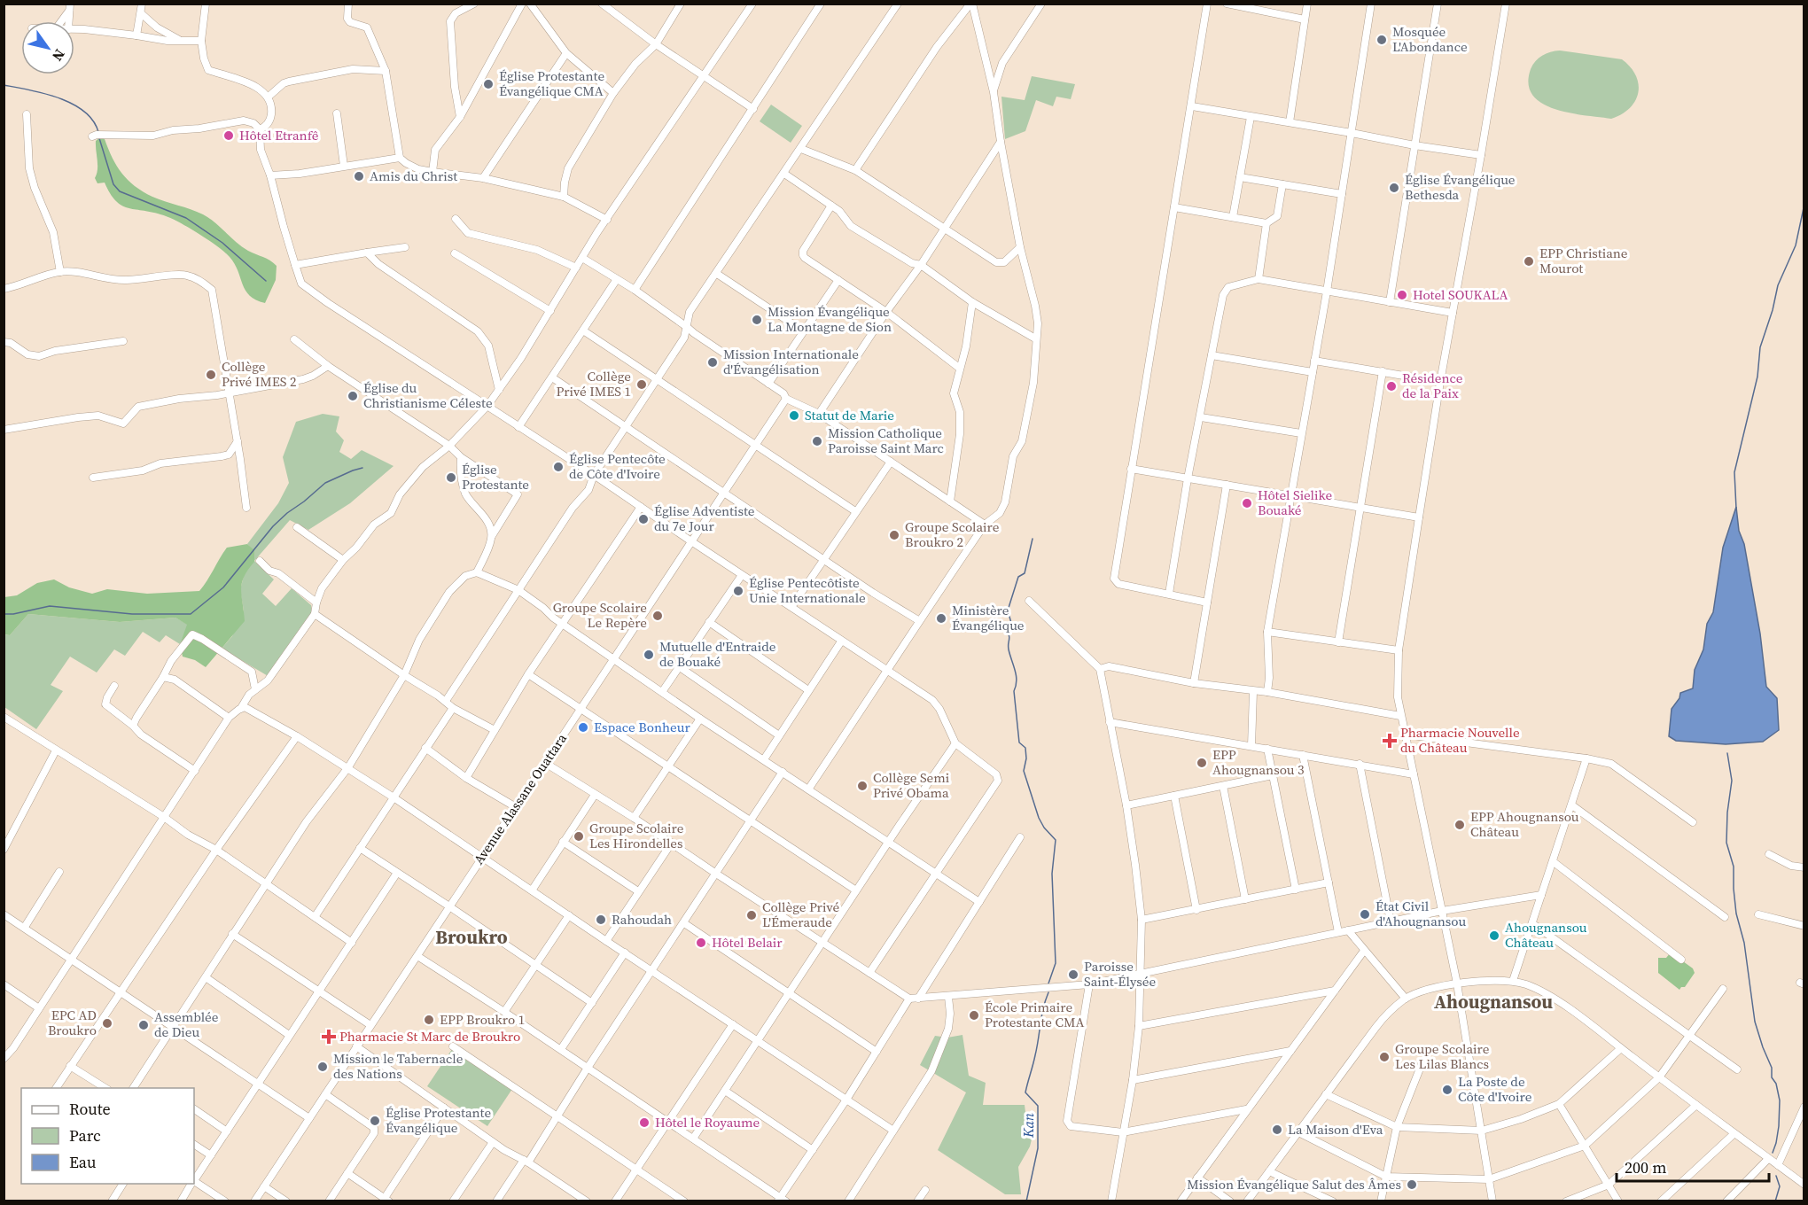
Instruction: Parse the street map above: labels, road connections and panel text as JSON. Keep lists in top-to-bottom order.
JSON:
{
  "streets": {
    "street": ["Avenue Alassane Ouattara"]
  },
  "districts": ["Broukro", "Ahougnansou"],
  "water": ["Kan"],
  "places": {
    "other": [
      "Mosquée L'Abondance",
      "Église Protestante Évangélique CMA",
      "Hôtel Etranfê",
      "Amis du Christ",
      "Église Évangélique Bethesda",
      "EPP Christiane Mourot",
      "Hotel SOUKALA",
      "Mission Évangélique La Montagne de Sion",
      "Mission Internationale d'Évangélisation",
      "Collège Privé IMES 2",
      "Collège Privé IMES 1",
      "Résidence de la Paix",
      "Église du Christianisme Céleste",
      "Statut de Marie",
      "Mission Catholique Paroisse Saint Marc",
      "Église Pentecôte de Côte d'Ivoire",
      "Église Protestante",
      "Hôtel Sielike Bouaké",
      "Église Adventiste du 7e Jour",
      "Groupe Scolaire Broukro 2",
      "Église Pentecôtiste Unie Internationale",
      "Groupe Scolaire Le Repère",
      "Ministère Évangélique",
      "Mutuelle d'Entraide de Bouaké",
      "Espace Bonheur",
      "EPP Ahougnansou 3",
      "Collège Semi Privé Obama",
      "EPP Ahougnansou Château",
      "Groupe Scolaire Les Hirondelles",
      "État Civil d'Ahougnansou",
      "Collège Privé L'Émeraude",
      "Rahoudah",
      "Ahougnansou Château",
      "Hôtel Belair",
      "Paroisse Saint-Élysée",
      "École Primaire Protestante CMA",
      "EPP Broukro 1",
      "EPC AD Broukro",
      "Assemblée de Dieu",
      "Groupe Scolaire Les Lilas Blancs",
      "Mission le Tabernacle des Nations",
      "La Poste de Côte d'Ivoire",
      "Église Protestante Évangélique",
      "Hôtel le Royaume",
      "La Maison d'Eva",
      "Mission Évangélique Salut des Âmes"
    ],
    "health": ["Pharmacie Nouvelle du Château", "Pharmacie St Marc de Broukro"]
  },
  "legend": ["Route", "Parc", "Eau"],
  "scale_bar": "200 m",
  "north": "bottom right"
}
